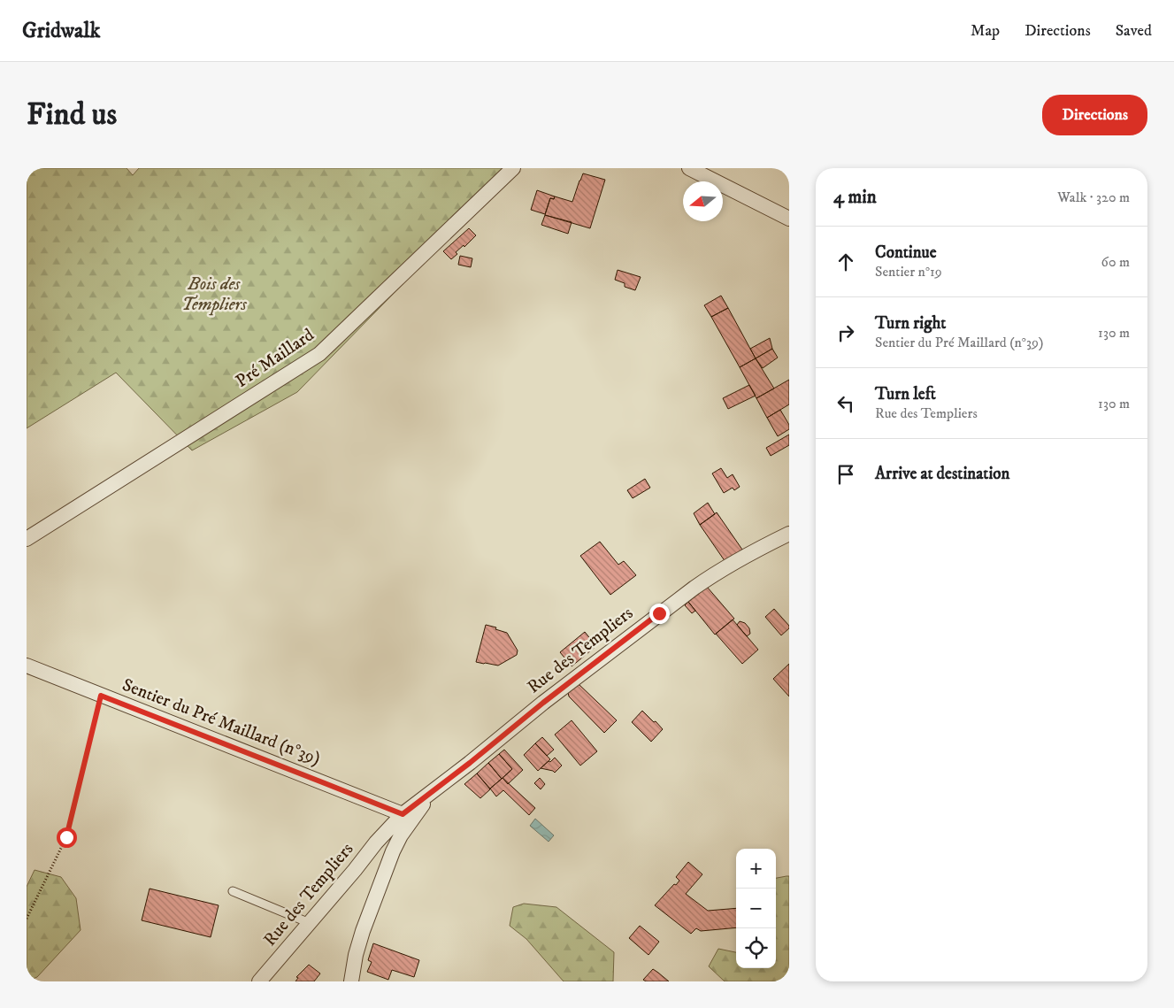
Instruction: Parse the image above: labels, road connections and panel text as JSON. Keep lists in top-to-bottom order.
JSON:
{
  "streets": {
    "street": ["Pré Maillard", "Rue des Templiers", "Sentier du Pré Maillard (n°39)"]
  },
  "crossings": [
    ["Rue des Templiers", "Sentier du Pré Maillard (n°39)"]
  ],
  "parks": ["Bois des Templiers"],
  "north": "left",
  "page": {
    "header": "Gridwalk",
    "nav": ["Map", "Directions", "Saved"],
    "buttons": "Directions",
    "title": "Find us",
    "heading": ["4 min", "Walk · 320 m"],
    "list": [
      ["Continue", "Sentier n°19", "60 m"],
      ["Turn right", "Sentier du Pré Maillard (n°39)", "130 m"],
      ["Turn left", "Rue des Templiers", "130 m"],
      "Arrive at destination"
    ],
    "map_buttons": ["+", "−"]
  }
}
